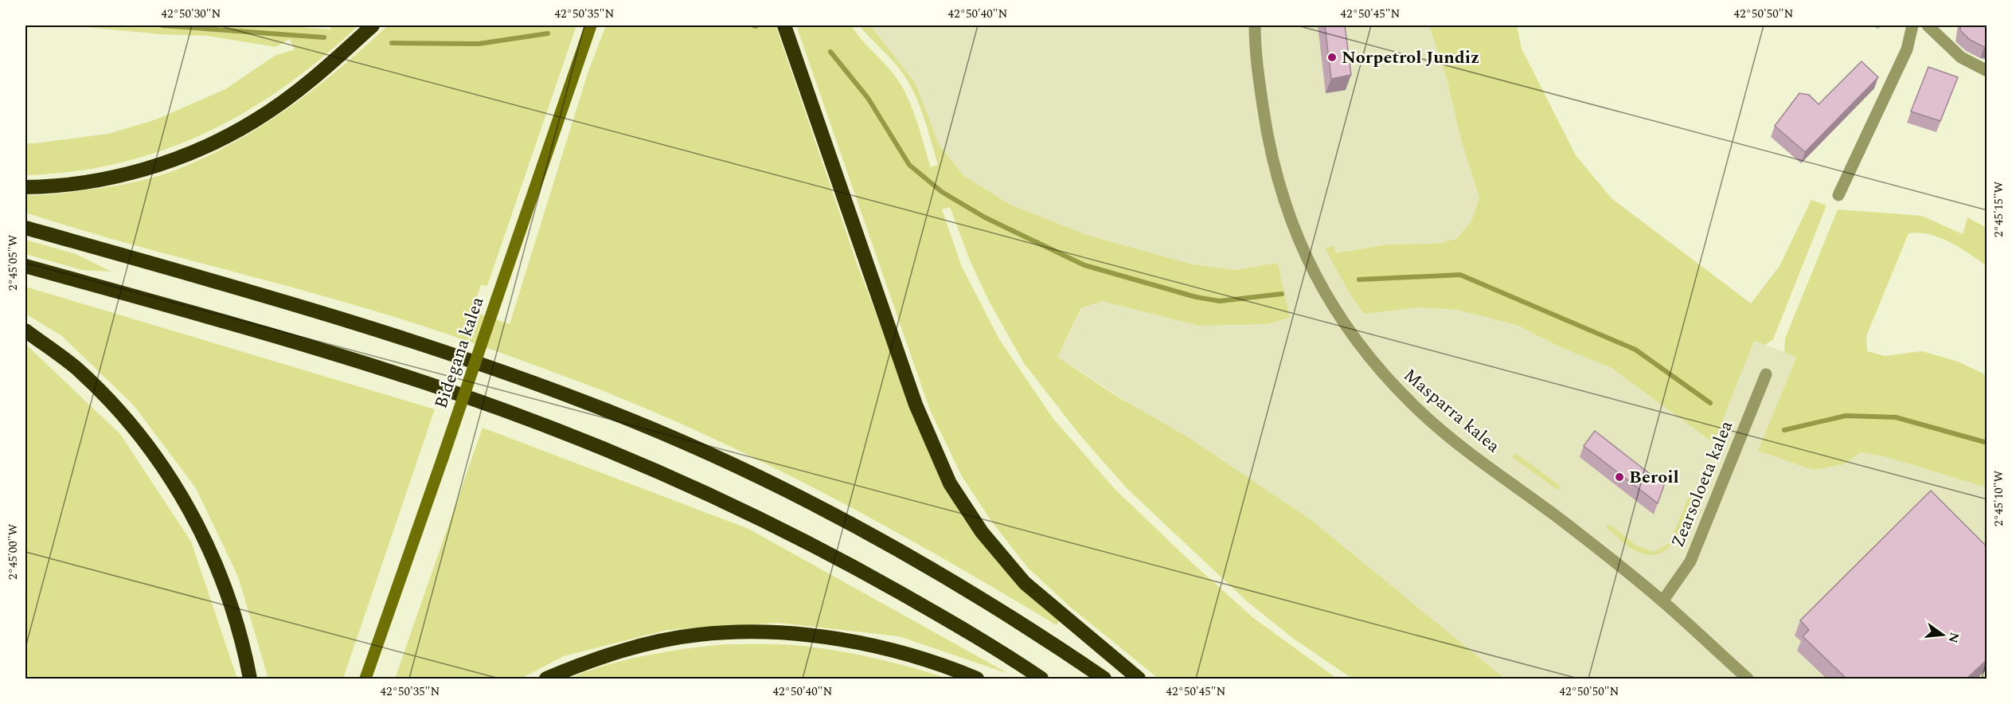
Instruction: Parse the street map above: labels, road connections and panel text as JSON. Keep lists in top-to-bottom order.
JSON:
{
  "streets": {
    "street": ["Bidegana kalea", "Masparra kalea", "Zearsoloeta kalea"]
  },
  "crossings": [
    ["Masparra kalea", "Zearsoloeta kalea"]
  ],
  "places": ["Norpetrol Jundiz", "Beroil"],
  "north": "right",
  "coordinates": [
    "42°50'30\"N",
    "42°50'35\"N",
    "42°50'40\"N",
    "42°50'45\"N",
    "42°50'50\"N",
    "2°45'15\"W",
    "2°45'05\"W",
    "2°45'10\"W",
    "2°45'00\"W"
  ]
}
